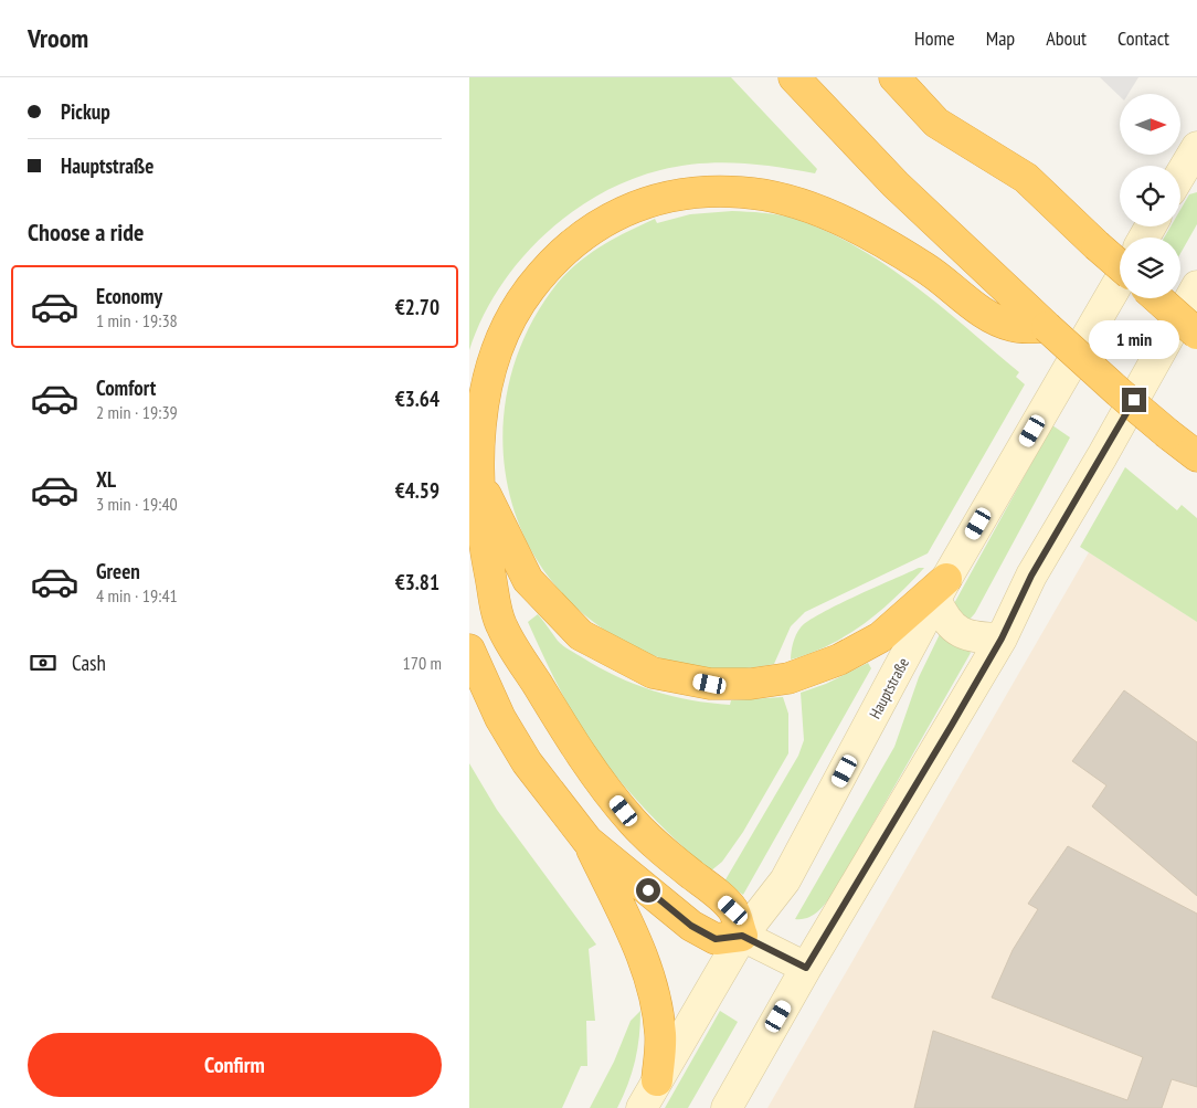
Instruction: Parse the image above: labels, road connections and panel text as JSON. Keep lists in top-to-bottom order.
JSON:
{
  "streets": {
    "main road": ["Hauptstraße"]
  },
  "north": "right",
  "page": {
    "header": "Vroom",
    "nav": [
      "Home",
      "Map",
      "About",
      "Contact"
    ],
    "banner": ["Pickup", "Hauptstraße"],
    "heading": "Choose a ride",
    "list": [
      {
        "name": "Economy",
        "note": "1 min · 19:38",
        "value": "€2.70"
      },
      {
        "name": "Comfort",
        "note": "2 min · 19:39",
        "value": "€3.64"
      },
      {
        "name": "XL",
        "note": "3 min · 19:40",
        "value": "€4.59"
      },
      {
        "name": "Green",
        "note": "4 min · 19:41",
        "value": "€3.81"
      }
    ],
    "bubble": "1 min",
    "pay": ["Cash", "170 m"],
    "buttons": "Confirm"
  }
}
